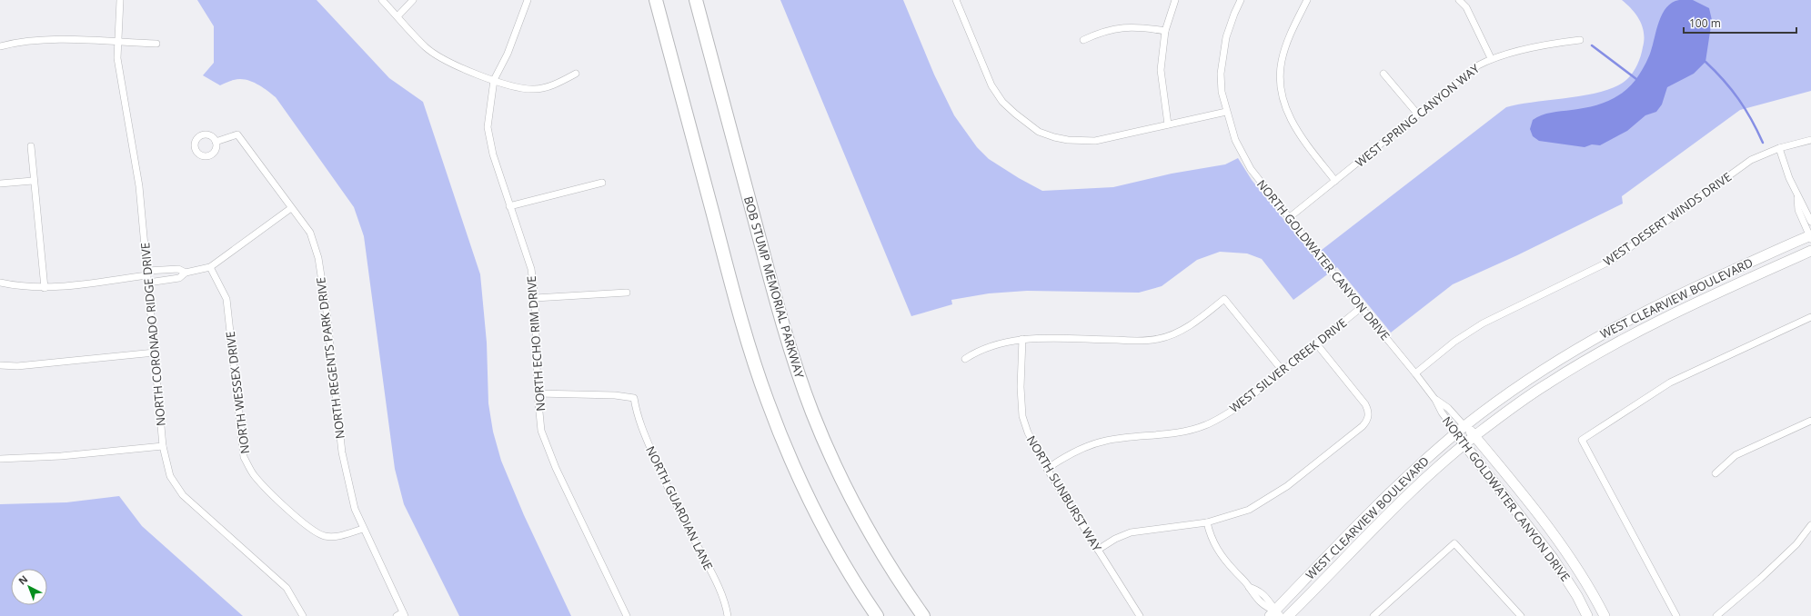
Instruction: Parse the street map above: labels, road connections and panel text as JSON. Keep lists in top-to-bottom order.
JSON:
{
  "streets": {
    "highway": ["BOB STUMP MEMORIAL PARKWAY"],
    "street": [
      "WEST SPRING CANYON WAY",
      "WEST DESERT WINDS DRIVE",
      "NORTH GOLDWATER CANYON DRIVE",
      "WEST CLEARVIEW BOULEVARD",
      "NORTH CORONADO RIDGE DRIVE",
      "NORTH ECHO RIM DRIVE",
      "NORTH REGENTS PARK DRIVE",
      "WEST SILVER CREEK DRIVE",
      "NORTH WESSEX DRIVE",
      "NORTH SUNBURST WAY",
      "NORTH GUARDIAN LANE"
    ]
  },
  "crossings": [
    ["WEST SPRING CANYON WAY", "NORTH GOLDWATER CANYON DRIVE"],
    ["WEST DESERT WINDS DRIVE", "NORTH GOLDWATER CANYON DRIVE"],
    ["NORTH GOLDWATER CANYON DRIVE", "WEST CLEARVIEW BOULEVARD"],
    ["NORTH GOLDWATER CANYON DRIVE", "WEST SILVER CREEK DRIVE"],
    ["NORTH ECHO RIM DRIVE", "NORTH GUARDIAN LANE"],
    ["NORTH REGENTS PARK DRIVE", "NORTH WESSEX DRIVE"],
    ["WEST SILVER CREEK DRIVE", "NORTH SUNBURST WAY"]
  ],
  "scale_bar": "100 m",
  "north": "top left"
}
